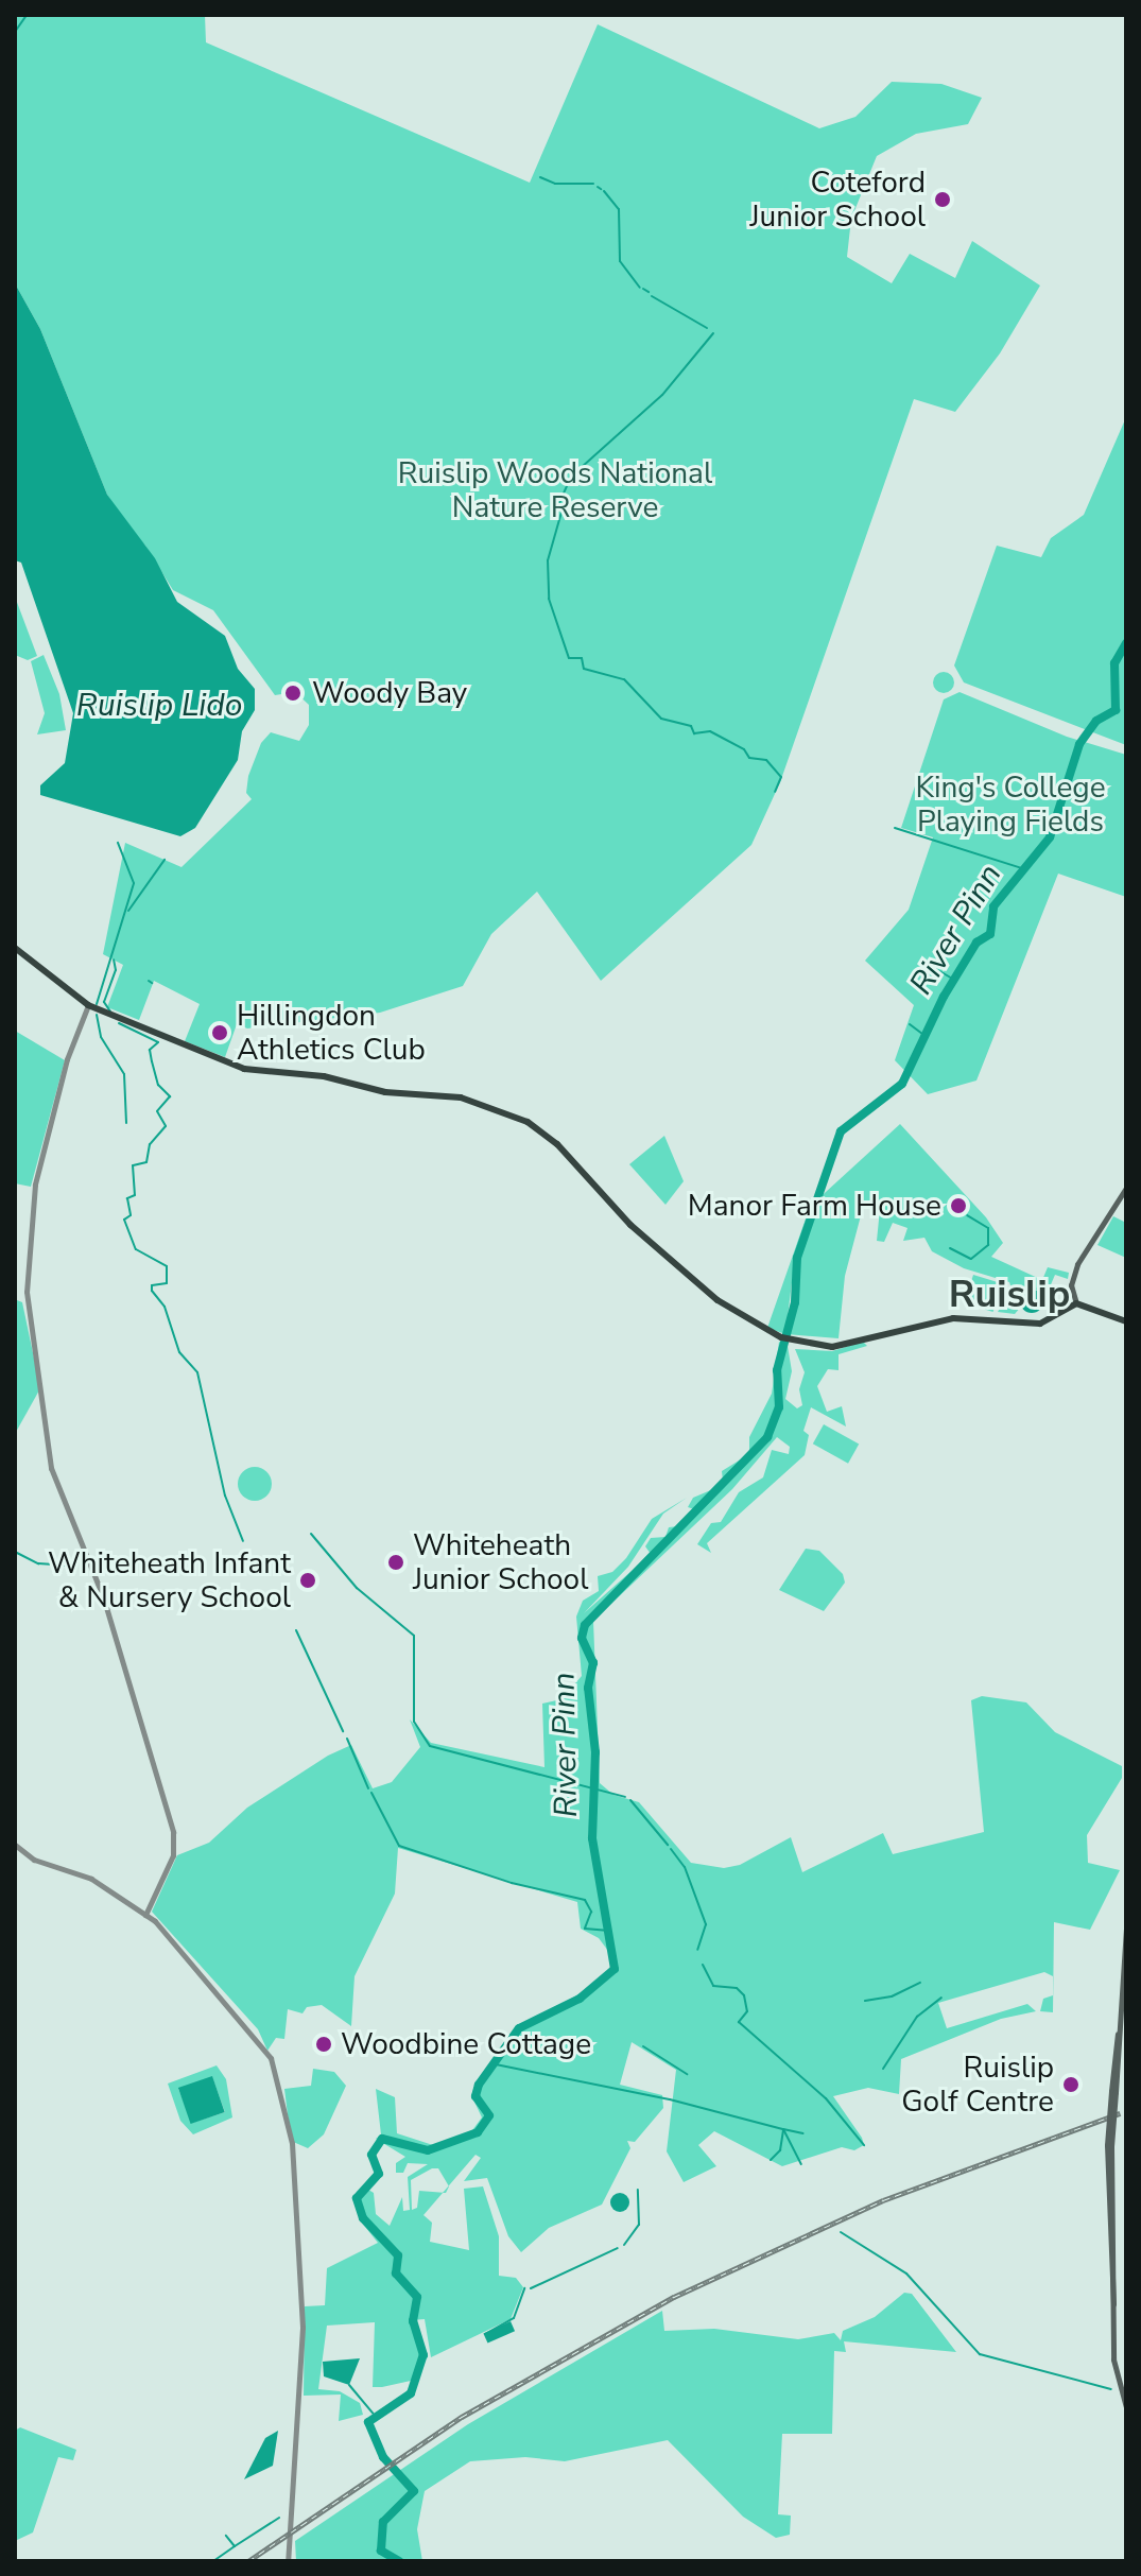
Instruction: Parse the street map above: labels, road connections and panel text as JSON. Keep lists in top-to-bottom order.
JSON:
{
  "districts": ["Ruislip"],
  "water": ["Ruislip Lido", "River Pinn"],
  "parks": ["Ruislip Woods National Nature Reserve", "King's College Playing Fields"],
  "places": [
    "Coteford Junior School",
    "Woody Bay",
    "Hillingdon Athletics Club",
    "Manor Farm House",
    "Whiteheath Junior School",
    "Whiteheath Infant & Nursery School",
    "Woodbine Cottage",
    "Ruislip Golf Centre"
  ]
}
